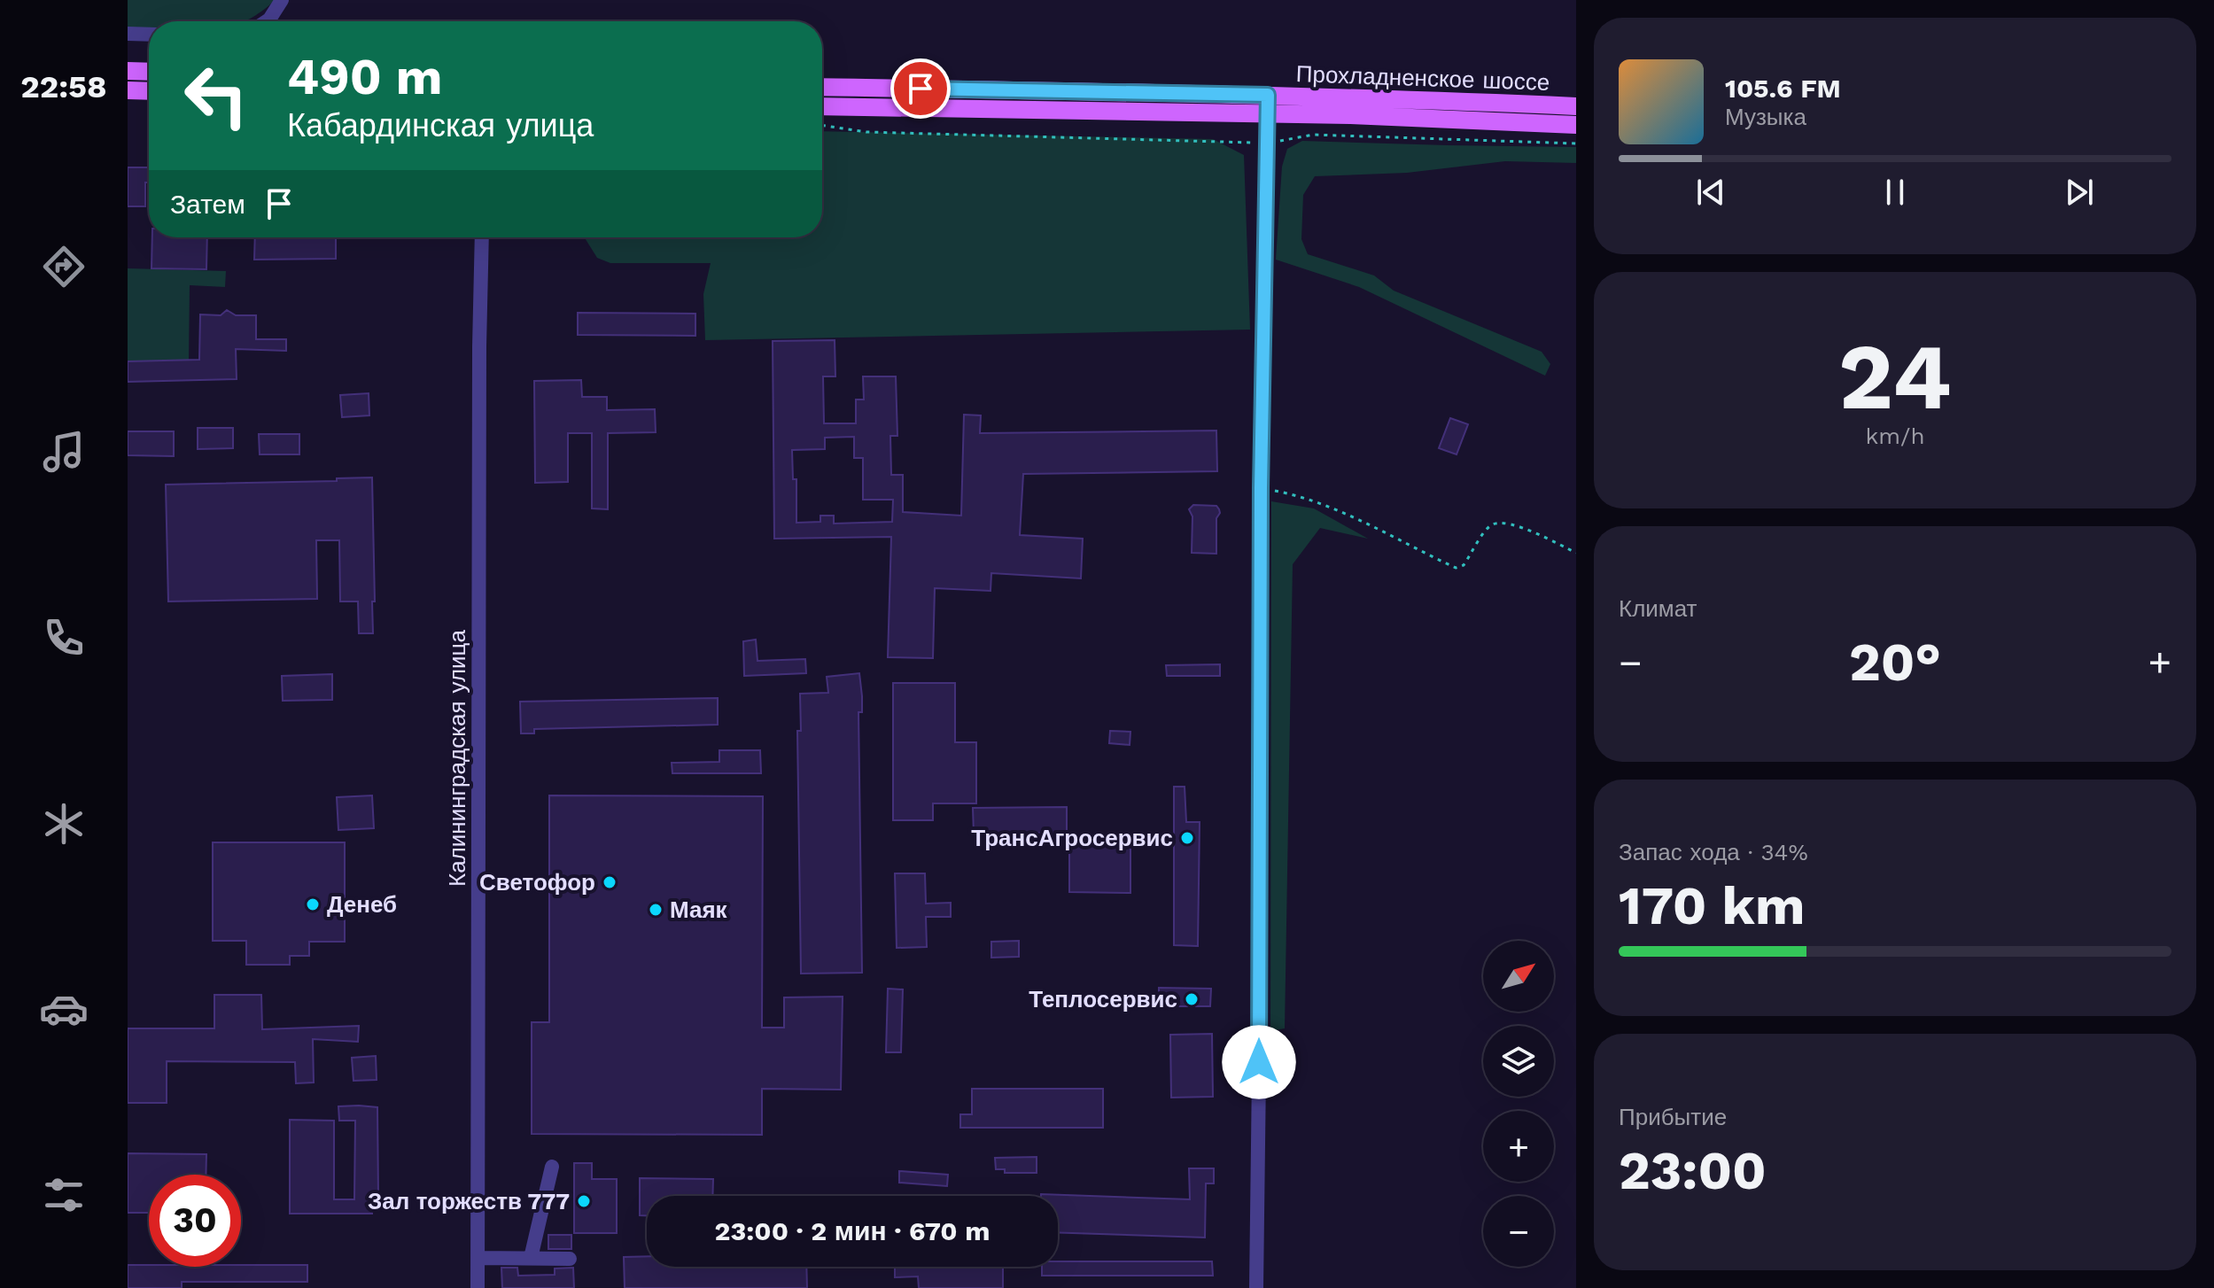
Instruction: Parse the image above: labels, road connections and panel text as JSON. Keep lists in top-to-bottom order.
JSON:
{
  "streets": {
    "main road": ["Прохладненское шоссе"],
    "street": ["Калининградская улица"]
  },
  "places": [
    "ТрансАгросервис",
    "Светофор",
    "Денеб",
    "Маяк",
    "Теплосервис",
    "Зал торжеств 777"
  ],
  "north": "top right",
  "page": {
    "tabs": "22:58",
    "turn": ["490 m", "Кабардинская улица"],
    "song": ["105.6 FM", "Музыка"],
    "then": "Затем",
    "tile": [
      ["24", "km/h"],
      "Климат",
      ["Запас хода · 34%", "170 km"],
      ["Прибытие", "23:00"]
    ],
    "heat": ["−", "20°", "+"],
    "map_buttons": ["+", "−"],
    "limit": "30",
    "trip": "23:00 · 2 мин · 670 m"
  }
}
